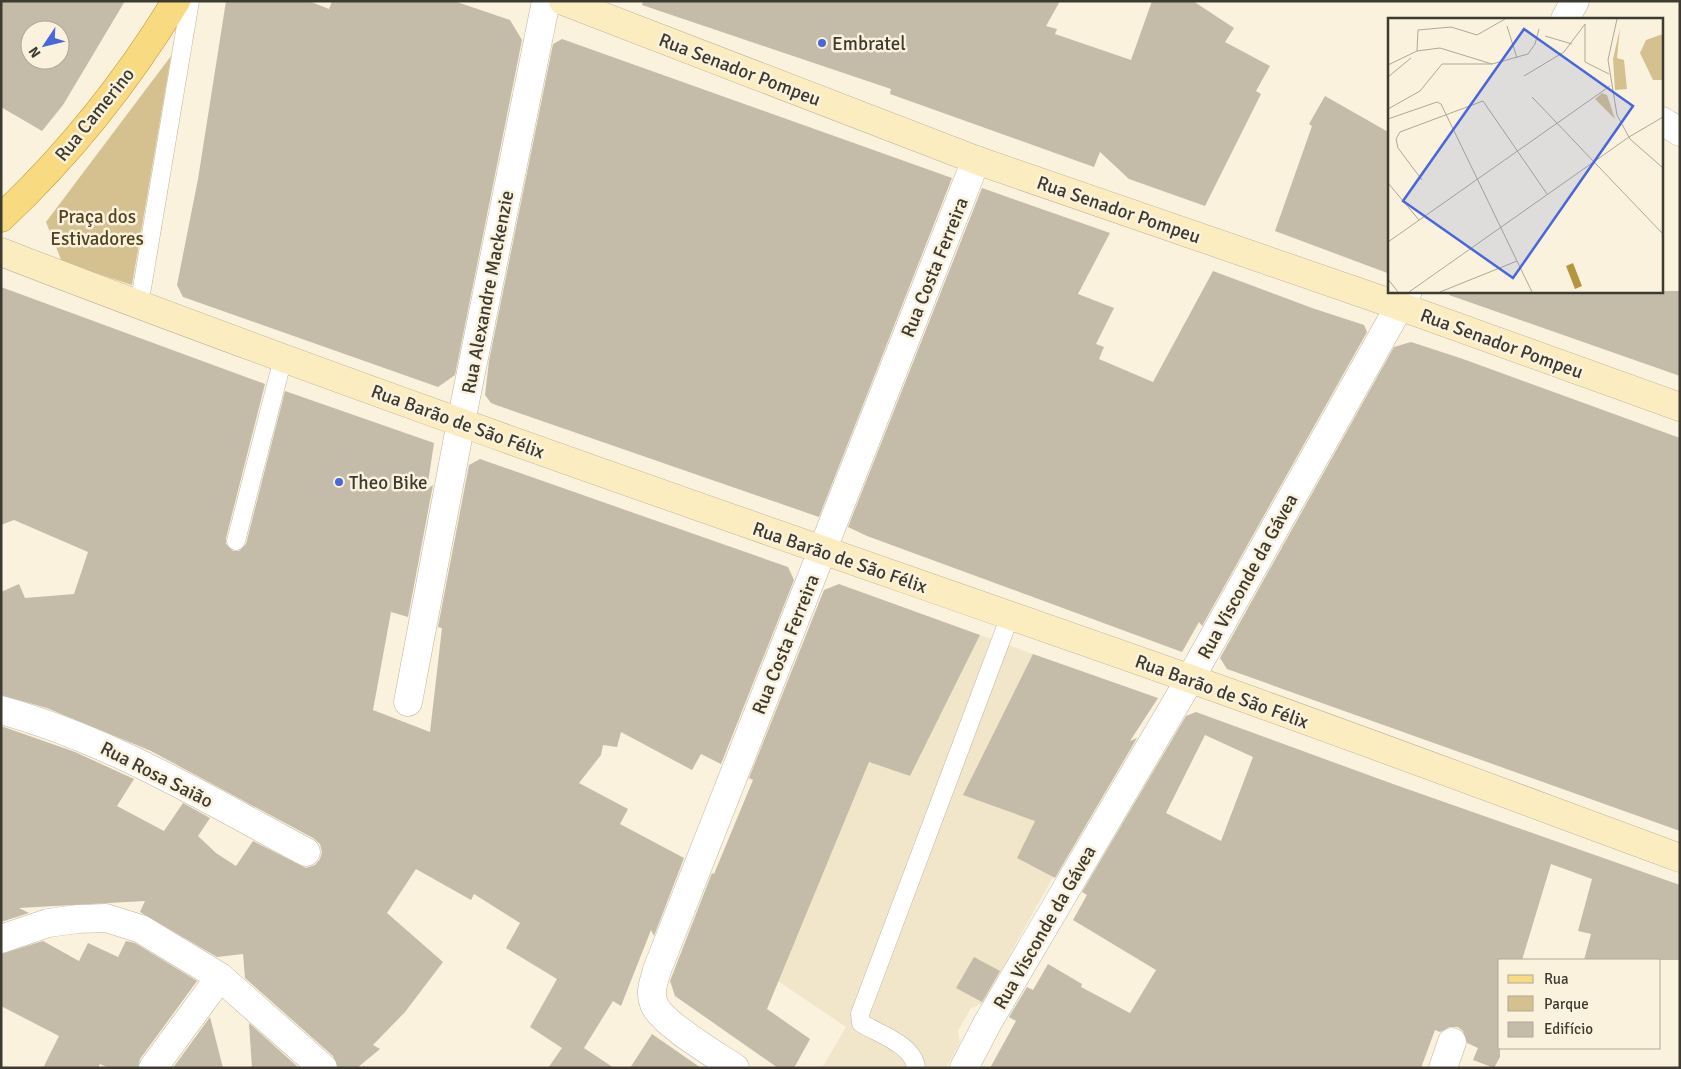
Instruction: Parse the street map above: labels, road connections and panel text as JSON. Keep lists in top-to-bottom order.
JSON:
{
  "streets": {
    "main road": ["Rua Camerino"],
    "street": [
      "Rua Senador Pompeu",
      "Rua Costa Ferreira",
      "Rua Alexandre Mackenzie",
      "Rua Barão de São Félix",
      "Rua Visconde da Gávea",
      "Rua Rosa Saião"
    ]
  },
  "crossings": [
    ["Rua Senador Pompeu", "Rua Costa Ferreira"],
    ["Rua Senador Pompeu", "Rua Visconde da Gávea"],
    ["Rua Costa Ferreira", "Rua Barão de São Félix"],
    ["Rua Alexandre Mackenzie", "Rua Barão de São Félix"],
    ["Rua Barão de São Félix", "Rua Visconde da Gávea"]
  ],
  "parks": ["Praça dos Estivadores"],
  "places": ["Embratel", "Theo Bike"],
  "legend": ["Rua", "Parque", "Edifício"],
  "north": "bottom left"
}
